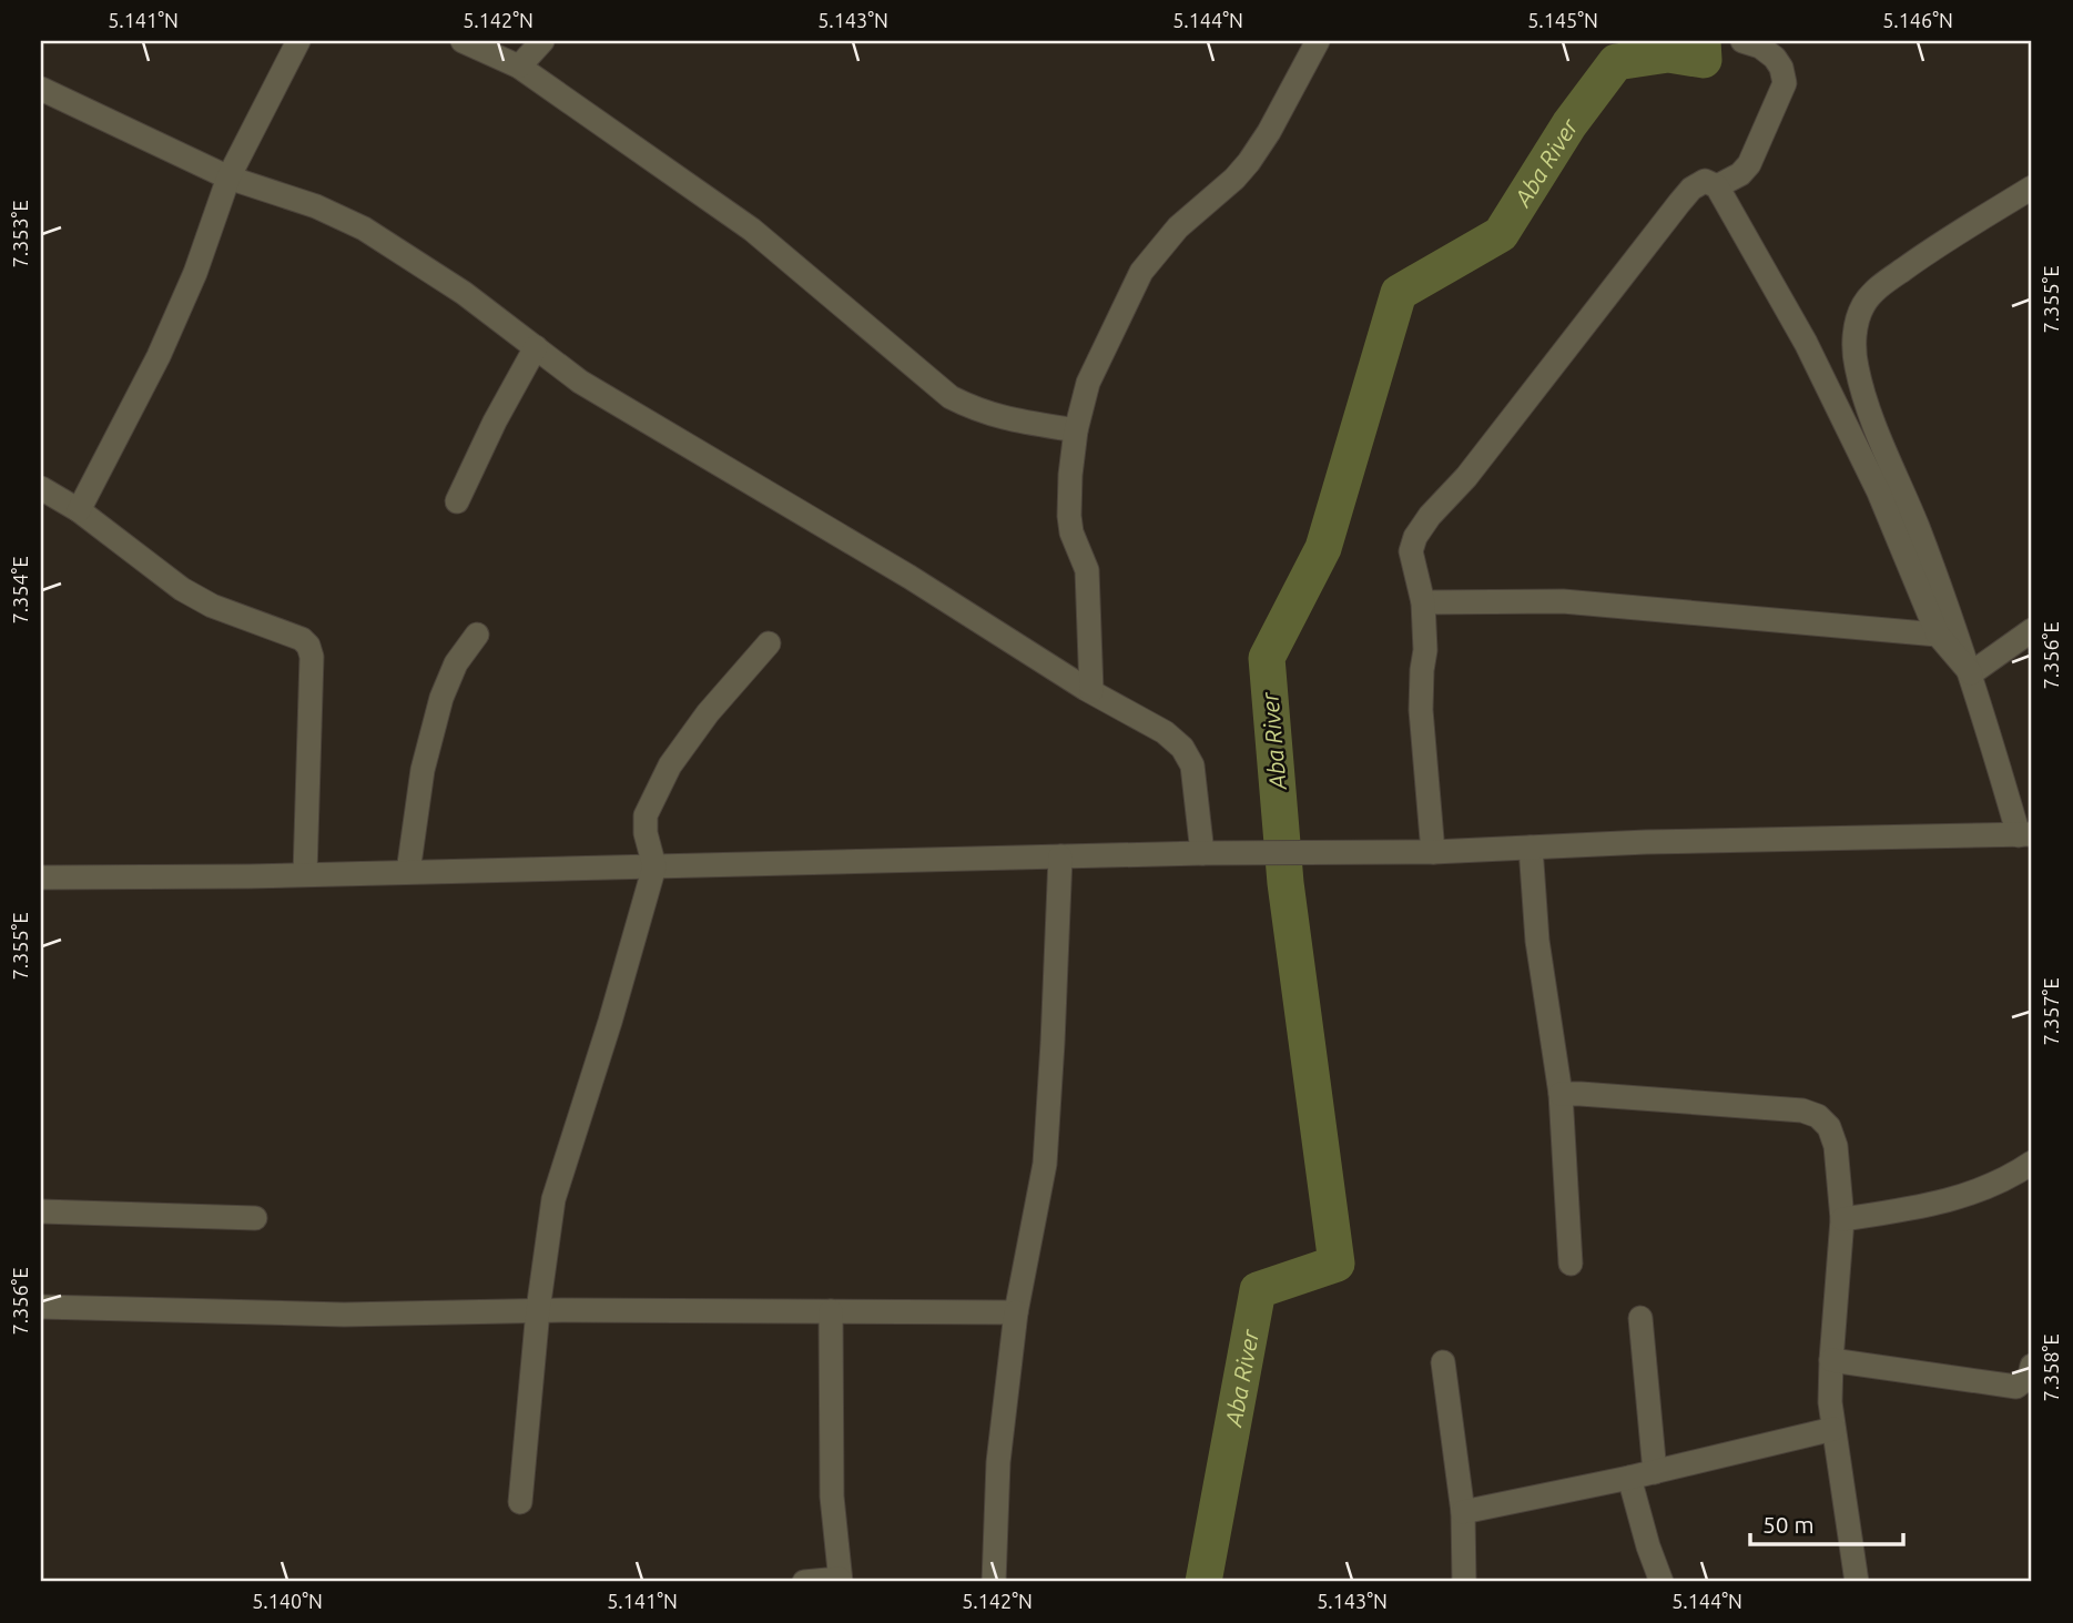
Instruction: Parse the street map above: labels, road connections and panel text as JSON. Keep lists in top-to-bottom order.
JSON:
{
  "water": ["Aba River"],
  "scale_bar": "50 m",
  "coordinates": [
    "5.141°N",
    "5.142°N",
    "5.143°N",
    "5.144°N",
    "5.145°N",
    "5.146°N",
    "7.353°E",
    "7.355°E",
    "7.354°E",
    "7.356°E",
    "7.357°E",
    "7.358°E",
    "5.140°N"
  ]
}
